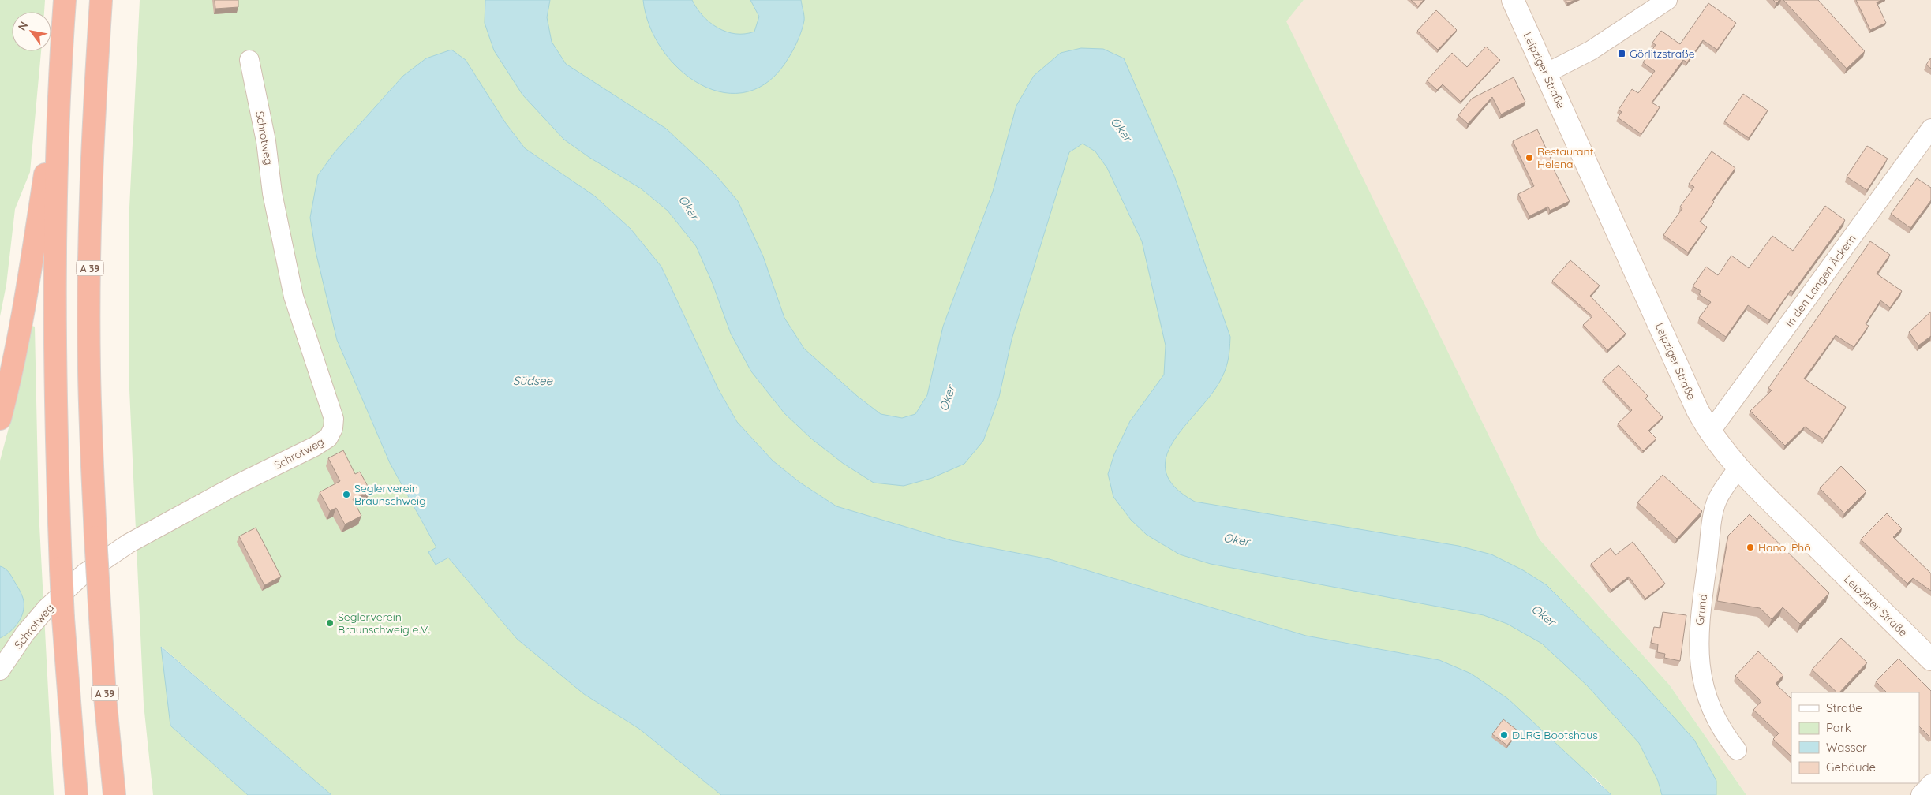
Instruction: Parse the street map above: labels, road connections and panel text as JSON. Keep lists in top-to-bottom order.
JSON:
{
  "streets": {
    "highway": ["A 39"],
    "street": [
      "Leipziger Straße",
      "Schrotweg",
      "In den Langen Äckern",
      "Grund"
    ]
  },
  "crossings": [
    ["Leipziger Straße", "In den Langen Äckern"],
    ["Leipziger Straße", "Grund"]
  ],
  "water": ["Oker", "Südsee"],
  "places": {
    "transit": ["Görlitzstraße"],
    "other": [
      "Restaurant Helena",
      "Seglerverein Braunschweig",
      "Hanoi Phô",
      "Seglerverein Braunschweig e.V.",
      "DLRG Bootshaus"
    ]
  },
  "legend": [
    "Straße",
    "Park",
    "Wasser",
    "Gebäude"
  ],
  "north": "top left"
}
